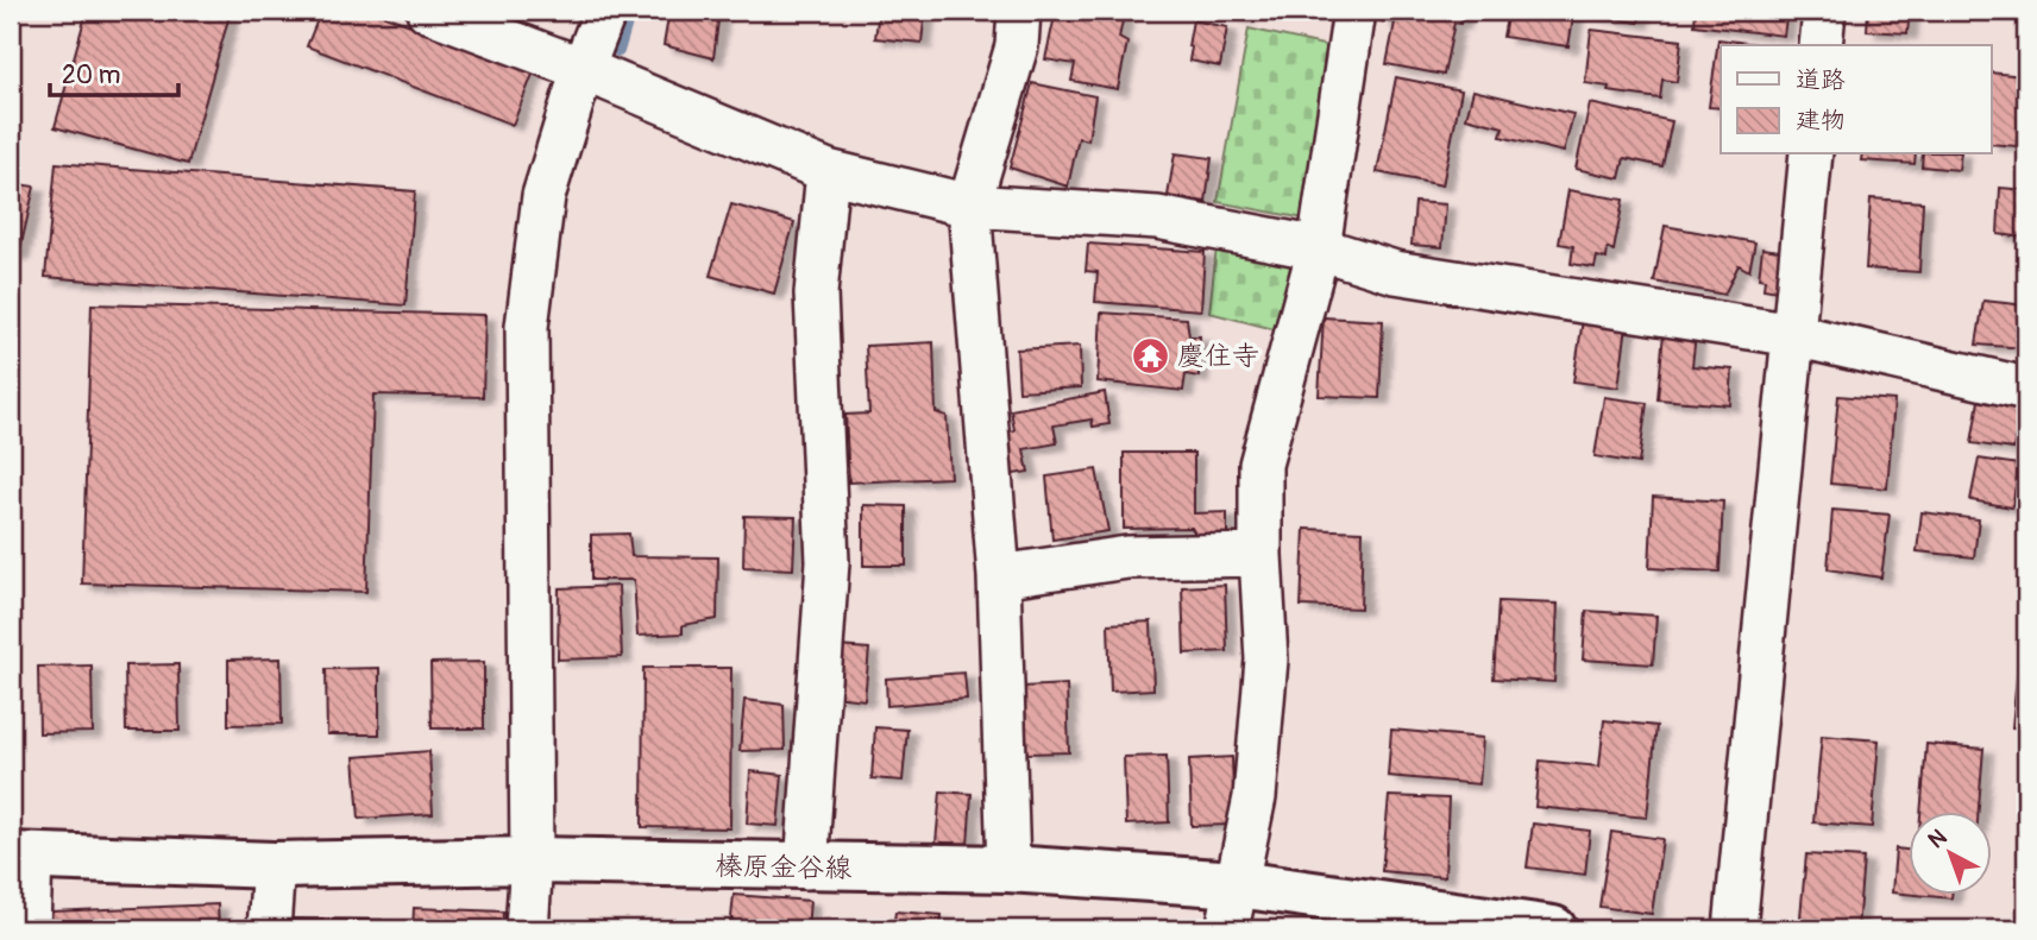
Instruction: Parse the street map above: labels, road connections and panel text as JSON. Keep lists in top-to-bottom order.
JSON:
{
  "streets": {
    "main road": ["榛原金谷線"]
  },
  "places": {
    "temple": ["慶住寺"]
  },
  "legend": ["道路", "建物"],
  "scale_bar": "20 m",
  "north": "top left"
}
